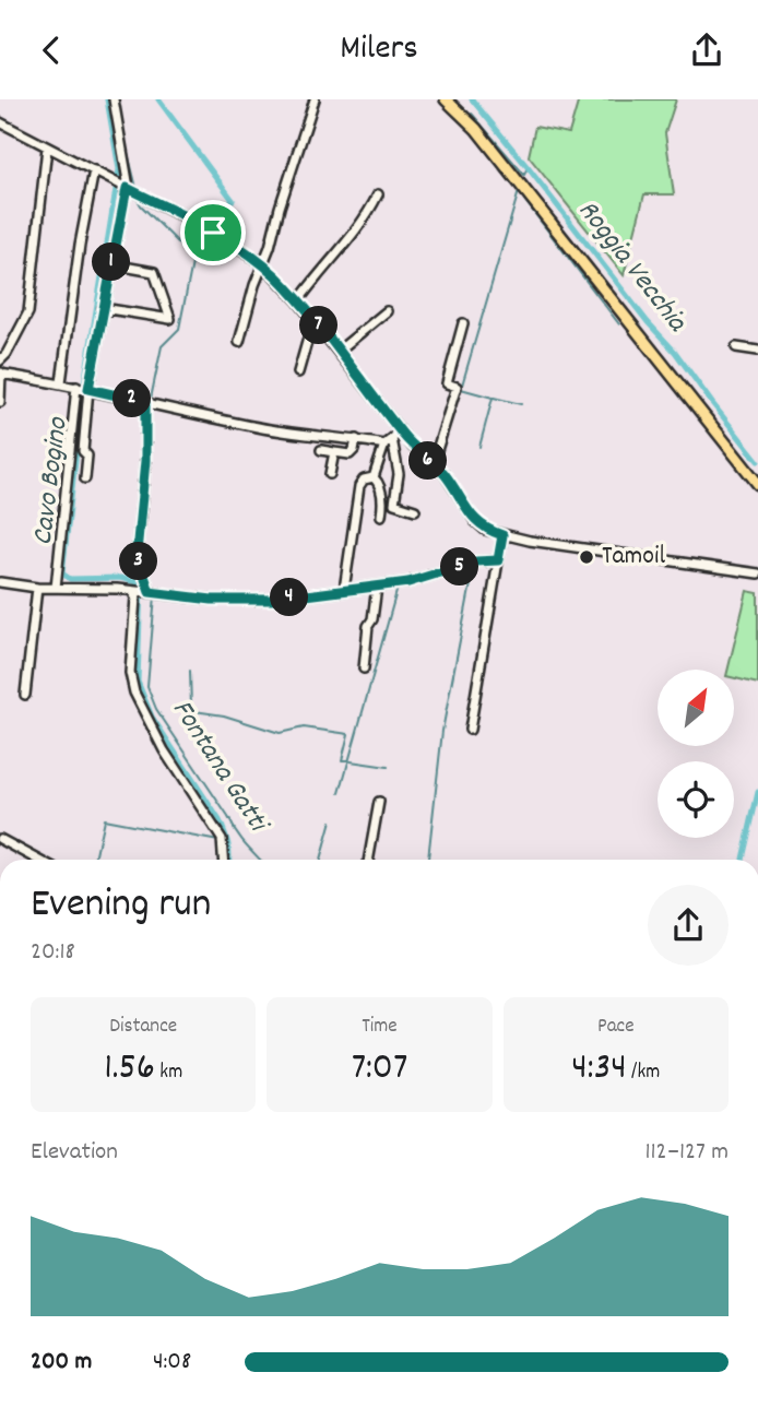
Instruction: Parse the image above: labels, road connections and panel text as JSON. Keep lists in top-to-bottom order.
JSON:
{
  "water": ["Roggia Vecchia", "Cavo Bogino", "Fontana Gatti"],
  "places": ["Tamoil"],
  "north": "top right",
  "page": {
    "header": "Milers",
    "pins": [
      "1",
      "7",
      "2",
      "6",
      "3",
      "5",
      "4"
    ],
    "heading": ["Evening run", "20:18"],
    "stats": [
      ["Distance", "1.56 km"],
      ["Time", "7:07"],
      ["Pace", "4:34 /km"]
    ],
    "chart": ["Elevation", "112–127 m"],
    "list": [
      {
        "name": "200 m",
        "note": "4:08"
      }
    ]
  }
}
